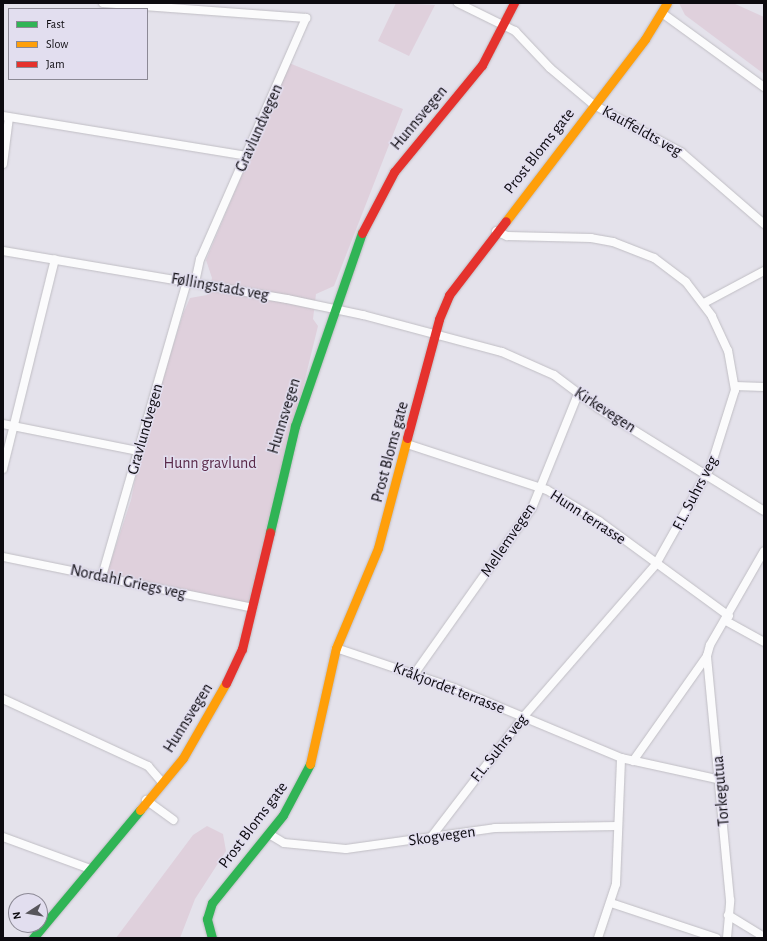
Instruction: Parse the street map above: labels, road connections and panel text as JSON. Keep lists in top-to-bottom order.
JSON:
{
  "streets": {
    "street": [
      "Hunnsvegen",
      "Gravlundvegen",
      "Kauffeldts veg",
      "Prost Bloms gate",
      "Føllingstads veg",
      "Kirkevegen",
      "F.L. Suhrs veg",
      "Hunn terrasse",
      "Mellemvegen",
      "Nordahl Griegs veg",
      "Kråkjordet terrasse",
      "Torkegutua",
      "Skogvegen"
    ]
  },
  "crossings": [
    ["Hunnsvegen", "Kauffeldts veg"],
    ["Hunnsvegen", "Føllingstads veg"],
    ["Hunnsvegen", "Nordahl Griegs veg"],
    ["Gravlundvegen", "Føllingstads veg"],
    ["Gravlundvegen", "Nordahl Griegs veg"],
    ["Kauffeldts veg", "Prost Bloms gate"],
    ["Prost Bloms gate", "Føllingstads veg"],
    ["Prost Bloms gate", "Kirkevegen"],
    ["Prost Bloms gate", "F.L. Suhrs veg"],
    ["Prost Bloms gate", "Hunn terrasse"],
    ["Prost Bloms gate", "Kråkjordet terrasse"],
    ["Prost Bloms gate", "Skogvegen"],
    ["Føllingstads veg", "Kirkevegen"],
    ["Kirkevegen", "F.L. Suhrs veg"],
    ["Kirkevegen", "Mellemvegen"],
    ["F.L. Suhrs veg", "Hunn terrasse"],
    ["F.L. Suhrs veg", "Kråkjordet terrasse"],
    ["F.L. Suhrs veg", "Skogvegen"],
    ["Hunn terrasse", "Mellemvegen"],
    ["Hunn terrasse", "Torkegutua"],
    ["Mellemvegen", "Kråkjordet terrasse"],
    ["Kråkjordet terrasse", "Torkegutua"]
  ],
  "parks": ["Hunn gravlund"],
  "legend": ["Fast", "Slow", "Jam"],
  "north": "left"
}
